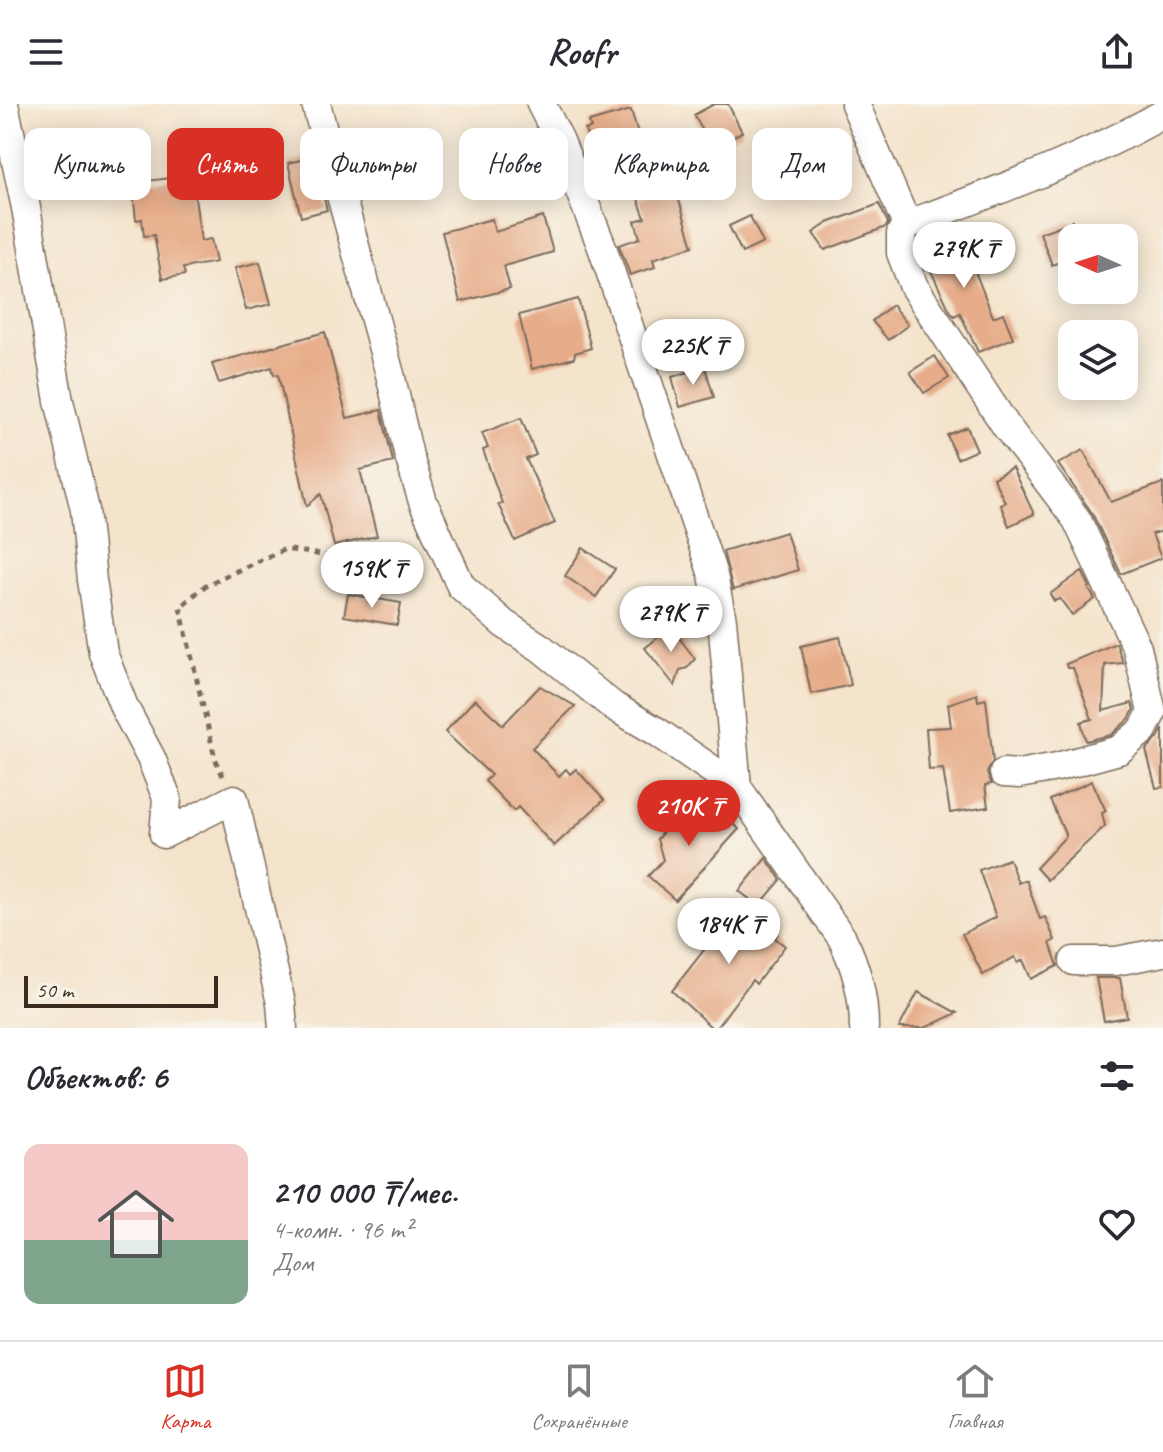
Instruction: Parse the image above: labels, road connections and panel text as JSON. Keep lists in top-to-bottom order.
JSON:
{
  "scale_bar": "50 m",
  "north": "left",
  "page": {
    "header": "Roofr",
    "chip": [
      "Купить",
      "Снять",
      "Фильтры",
      "Новое",
      "Квартира",
      "Дом"
    ],
    "price": [
      "279K ₸",
      "225K ₸",
      "159K ₸",
      "279K ₸",
      "210K ₸",
      "184K ₸"
    ],
    "scale": "50 m",
    "heading": "Объектов: 6",
    "list": [
      {
        "name": "210 000 ₸/мес.",
        "note": "4-комн. · 96 m² · Дом"
      }
    ],
    "tabs": ["Карта", "Сохранённые", "Главная"]
  }
}
